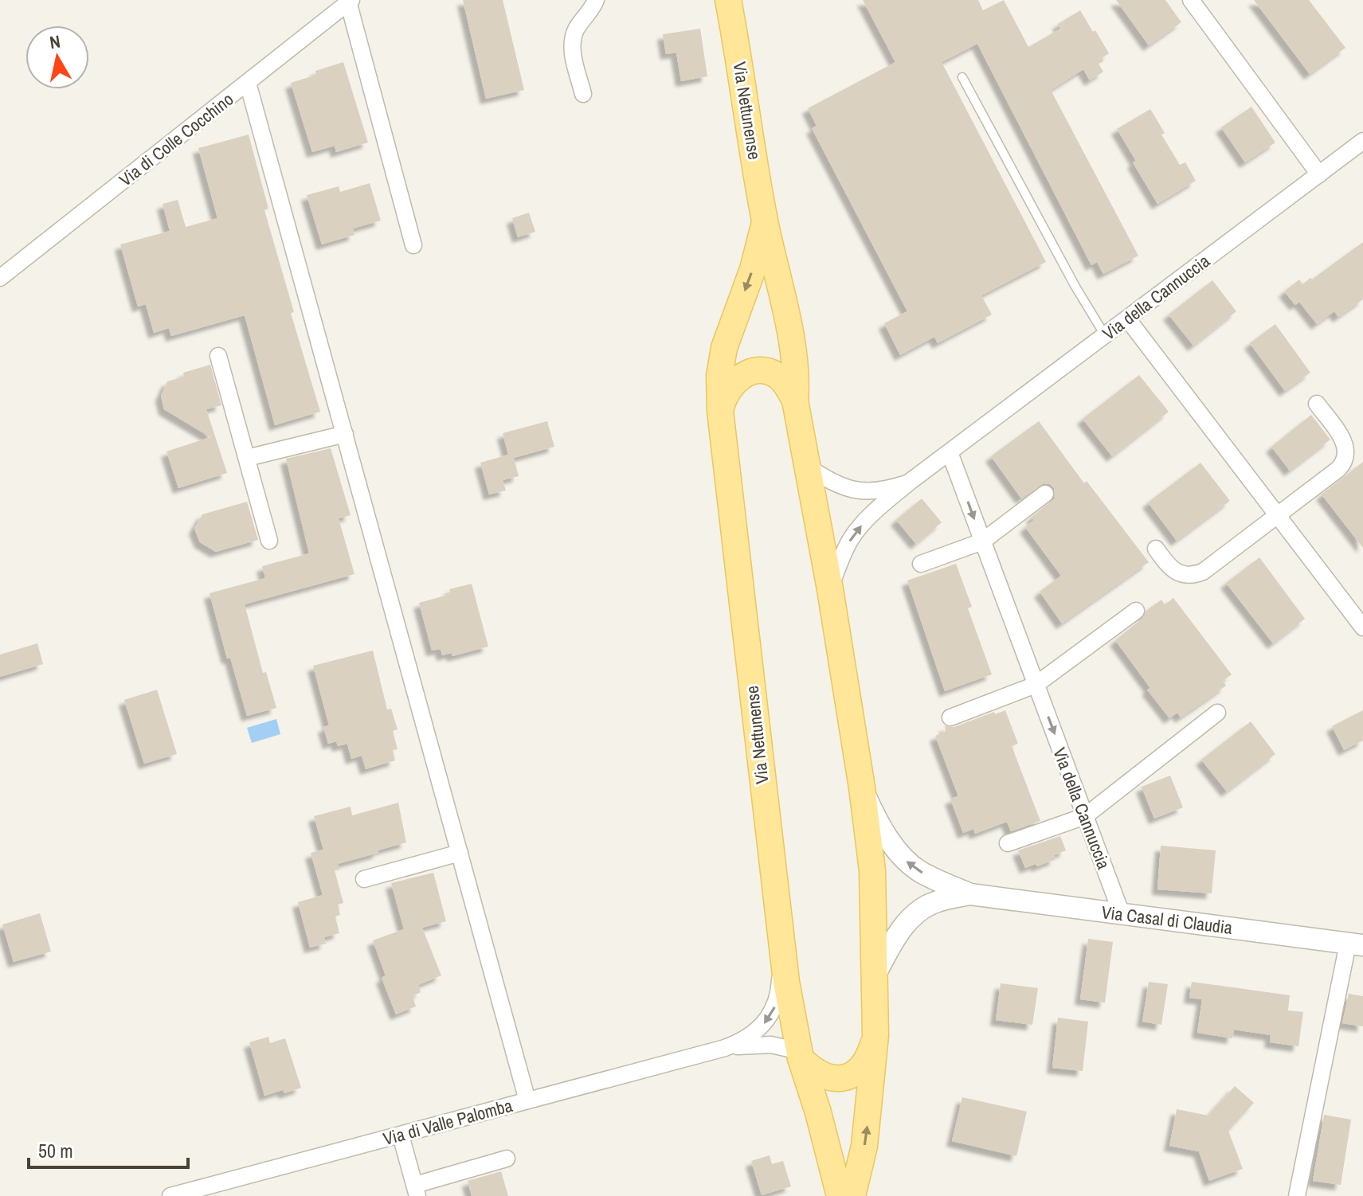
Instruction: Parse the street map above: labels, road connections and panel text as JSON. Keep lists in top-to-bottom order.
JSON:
{
  "streets": {
    "main road": ["Via Nettunense"],
    "street": [
      "Via di Colle Cocchino",
      "Via della Cannuccia",
      "Via Casal di Claudia",
      "Via di Valle Palomba"
    ]
  },
  "crossings": [
    ["Via Nettunense", "Via della Cannuccia"],
    ["Via Nettunense", "Via Casal di Claudia"],
    ["Via Nettunense", "Via di Valle Palomba"],
    ["Via della Cannuccia", "Via Casal di Claudia"]
  ],
  "scale_bar": "50 m",
  "north": "top"
}
